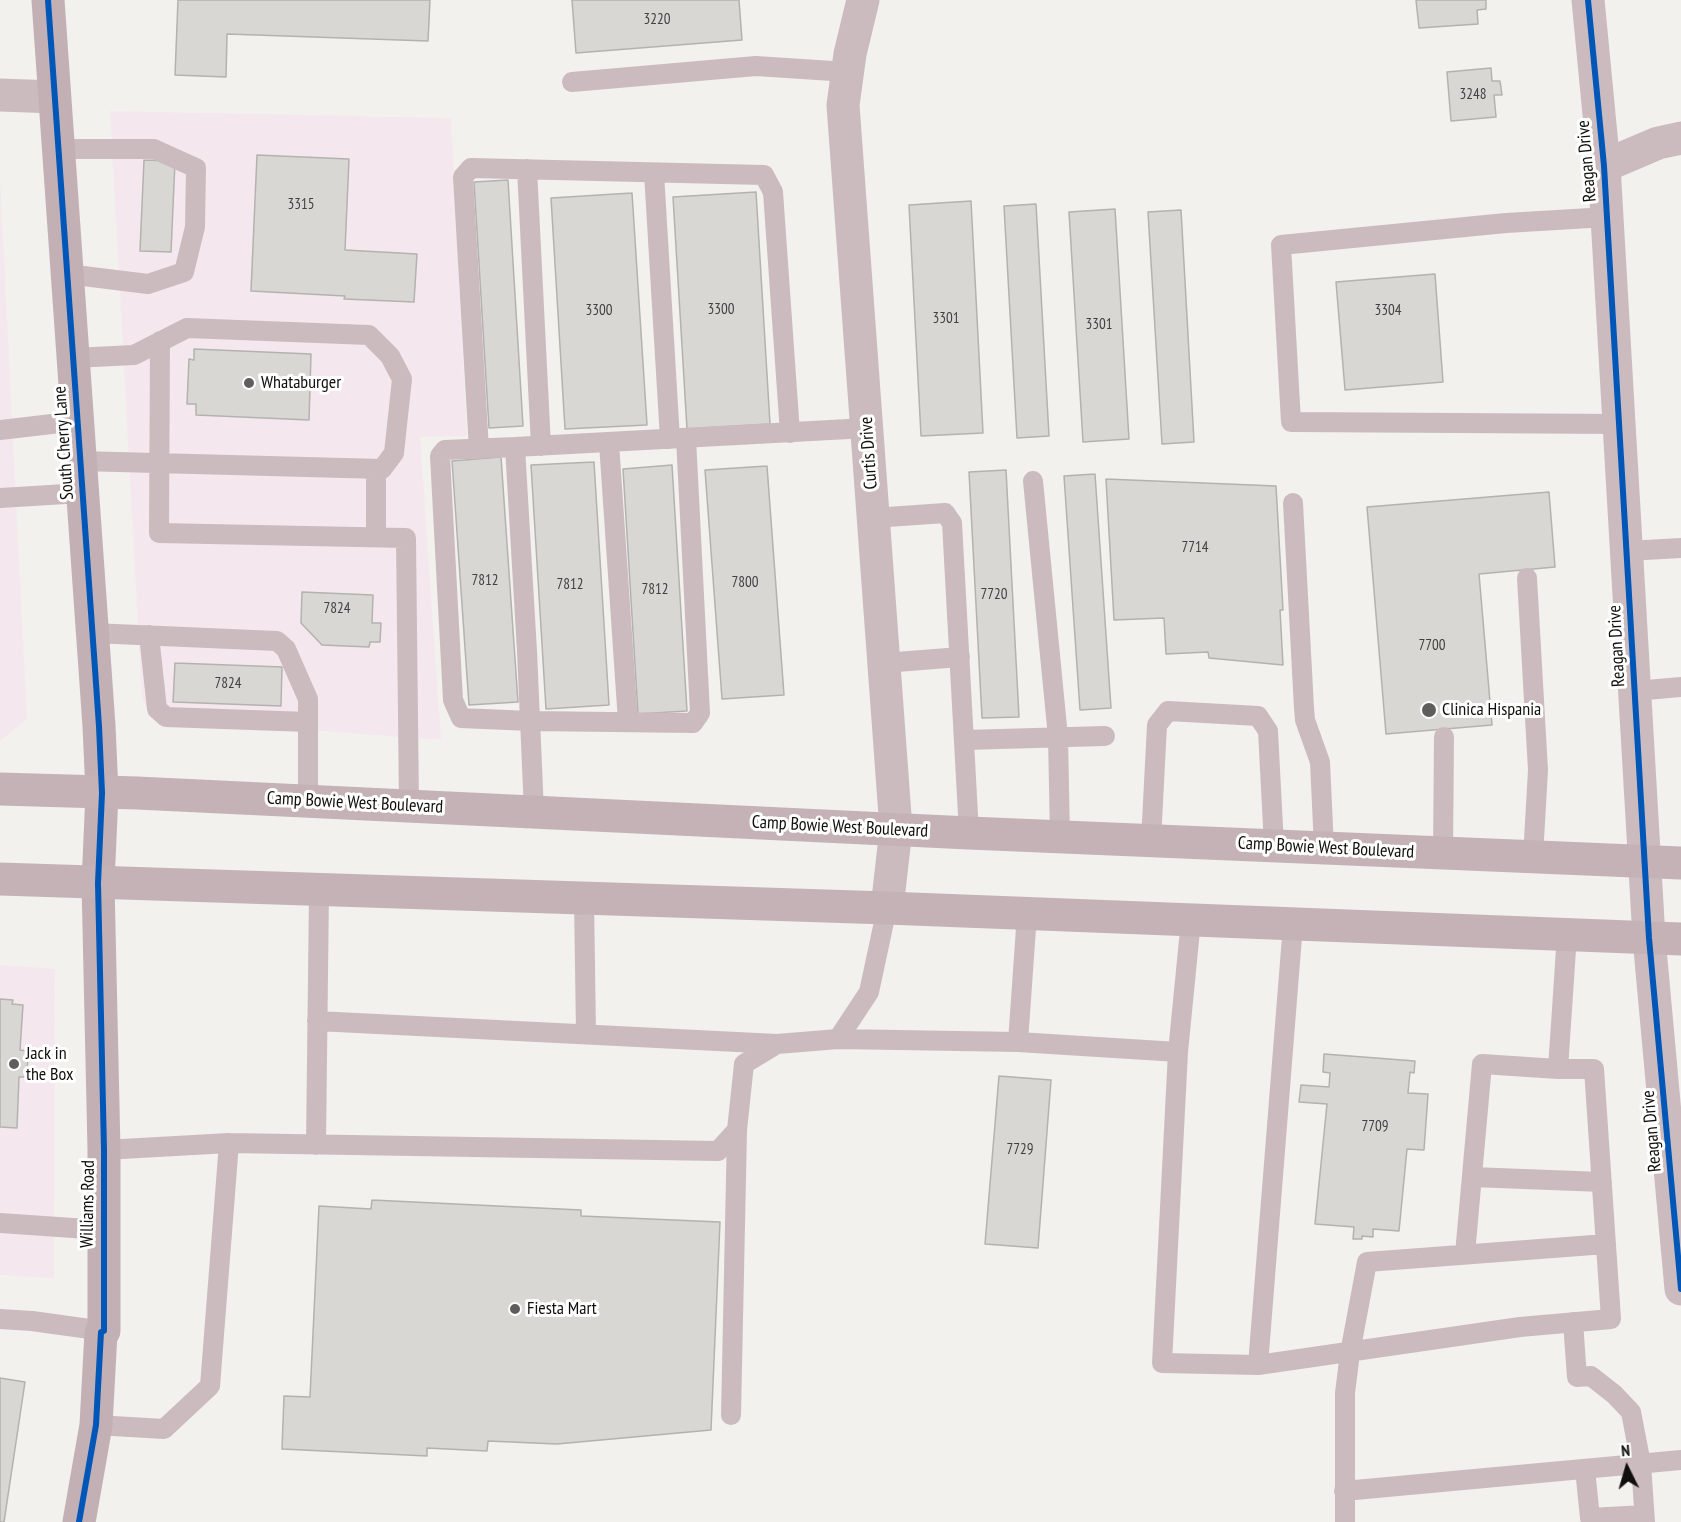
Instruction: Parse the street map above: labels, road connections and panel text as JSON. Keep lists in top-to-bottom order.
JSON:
{
  "streets": {
    "main road": ["Camp Bowie West Boulevard"],
    "street": [
      "Reagan Drive",
      "South Cherry Lane",
      "Curtis Drive",
      "Williams Road"
    ]
  },
  "crossings": [
    ["Reagan Drive", "Camp Bowie West Boulevard"],
    ["South Cherry Lane", "Camp Bowie West Boulevard"],
    ["South Cherry Lane", "Williams Road"],
    ["Curtis Drive", "Camp Bowie West Boulevard"]
  ],
  "places": [
    "Whataburger",
    "Clinica Hispania",
    "Jack in the Box",
    "Fiesta Mart"
  ],
  "house_numbers": [
    "3220",
    "3248",
    "3315",
    "3300",
    "3300",
    "3304",
    "3301",
    "3301",
    "7714",
    "7812",
    "7800",
    "7812",
    "7812",
    "7720",
    "7824",
    "7700",
    "7824",
    "7709",
    "7729"
  ],
  "north": "top"
}
